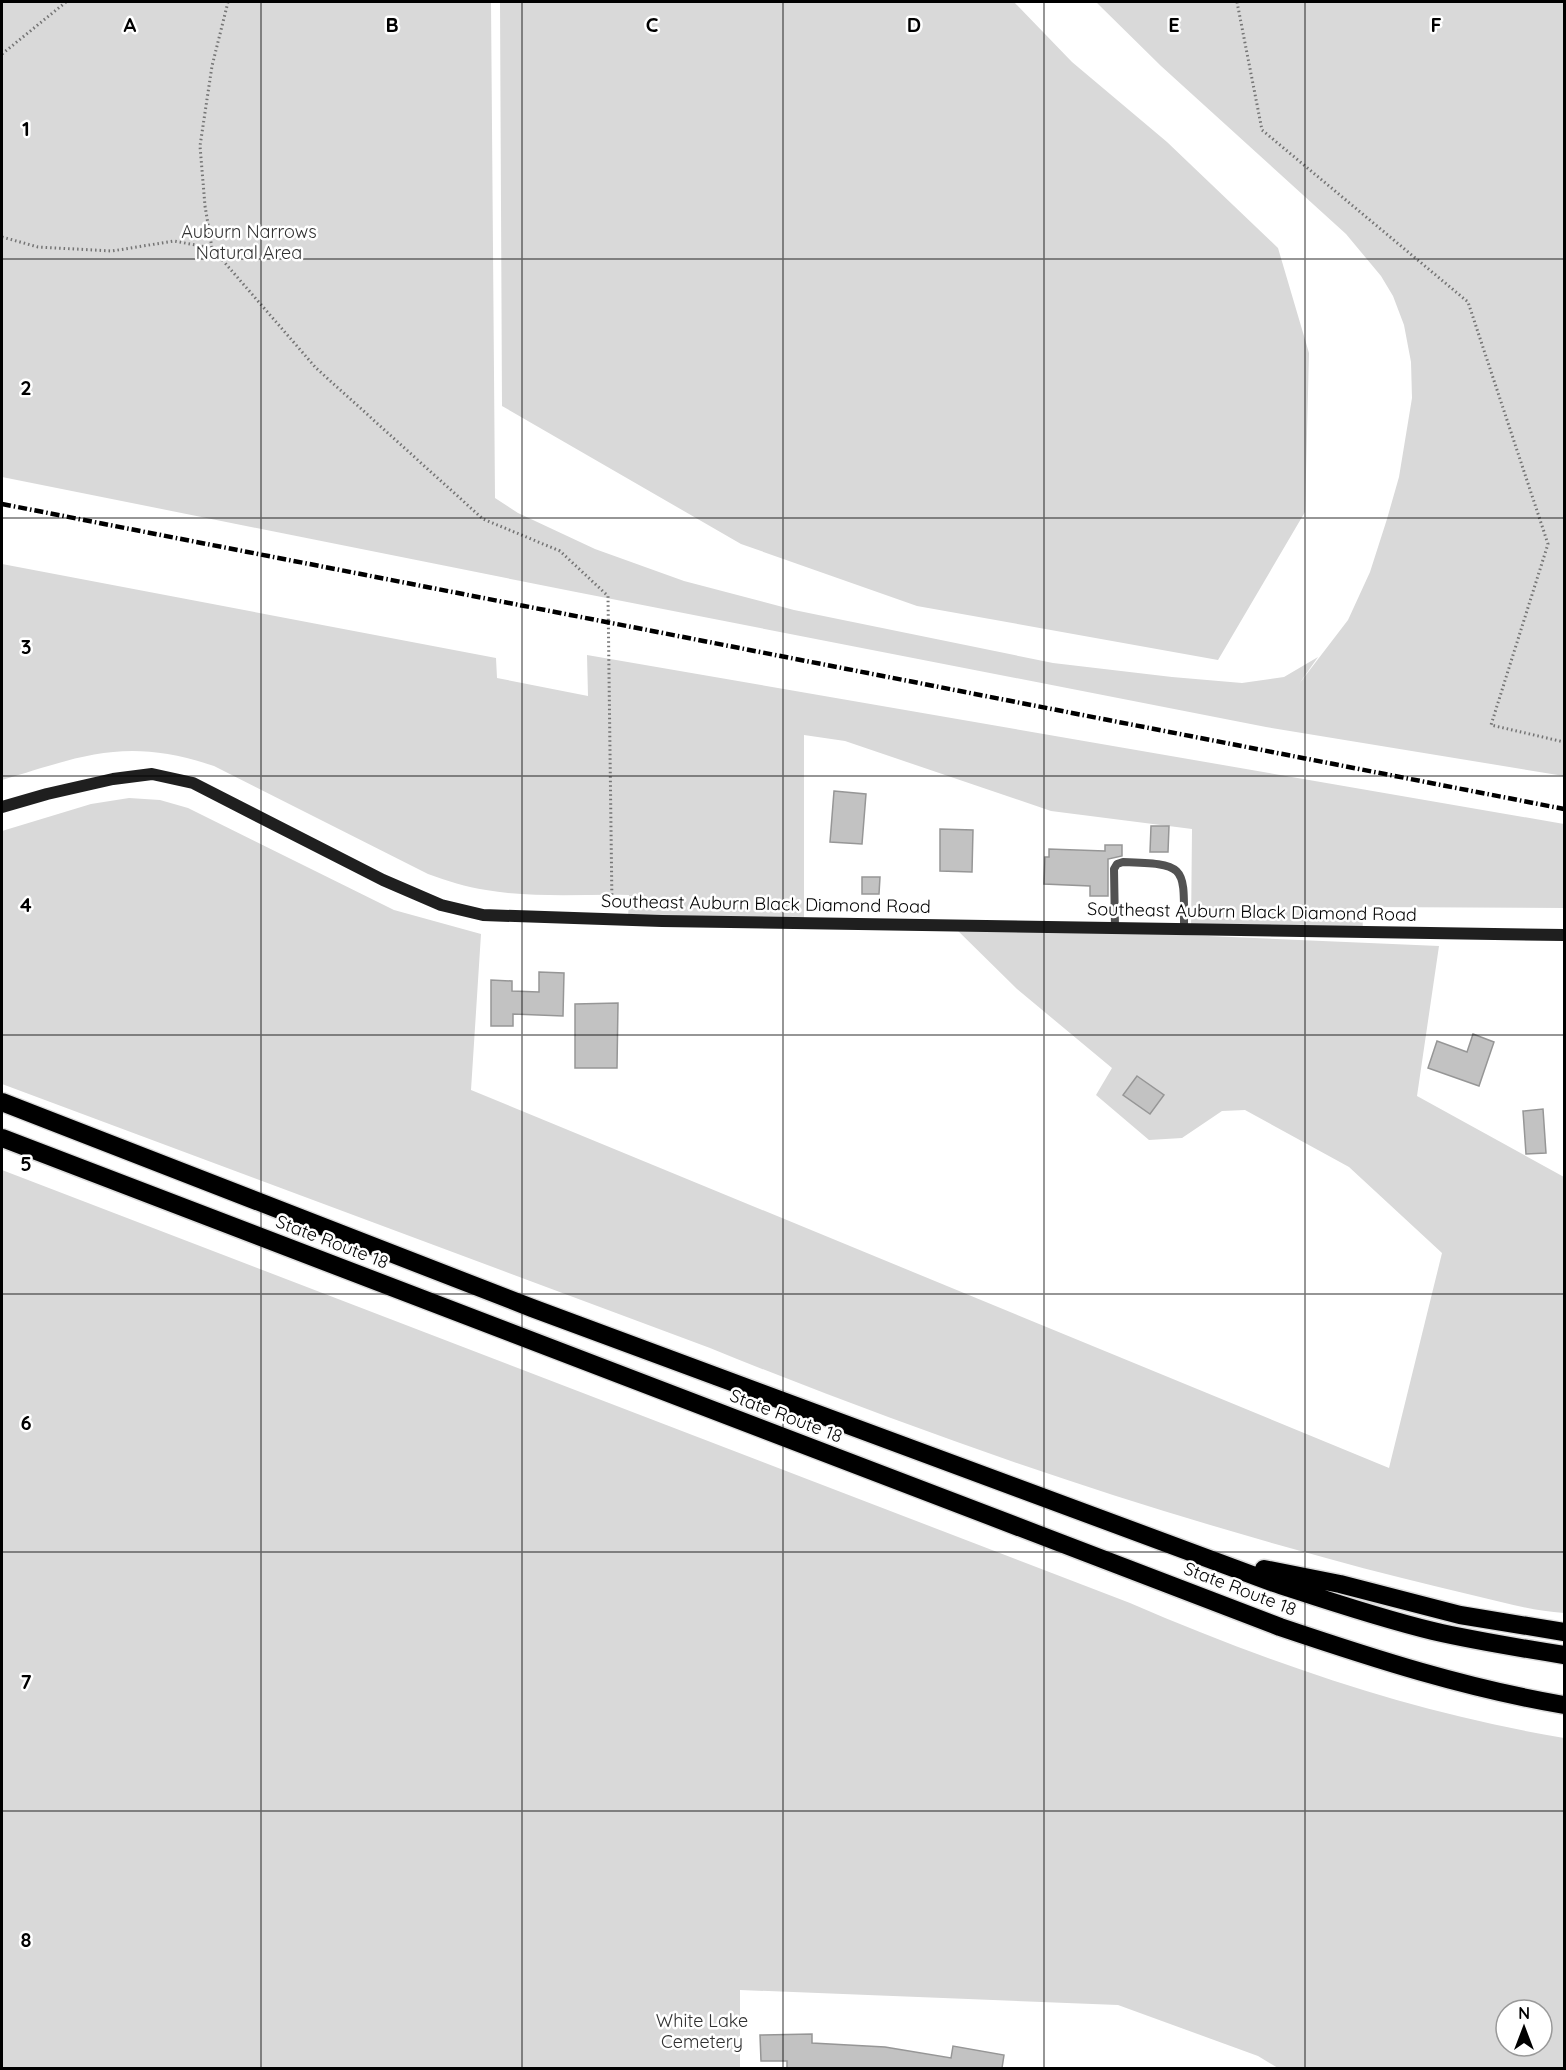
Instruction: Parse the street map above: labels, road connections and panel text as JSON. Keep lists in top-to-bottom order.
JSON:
{
  "streets": {
    "highway": ["State Route 18"],
    "main road": ["Southeast Auburn Black Diamond Road"]
  },
  "parks": ["Auburn Narrows Natural Area", "White Lake Cemetery"],
  "north": "top",
  "grid": {
    "columns": [
      "A",
      "B",
      "C",
      "D",
      "E",
      "F"
    ],
    "rows": [
      "1",
      "2",
      "3",
      "4",
      "5",
      "6",
      "7",
      "8"
    ]
  }
}
